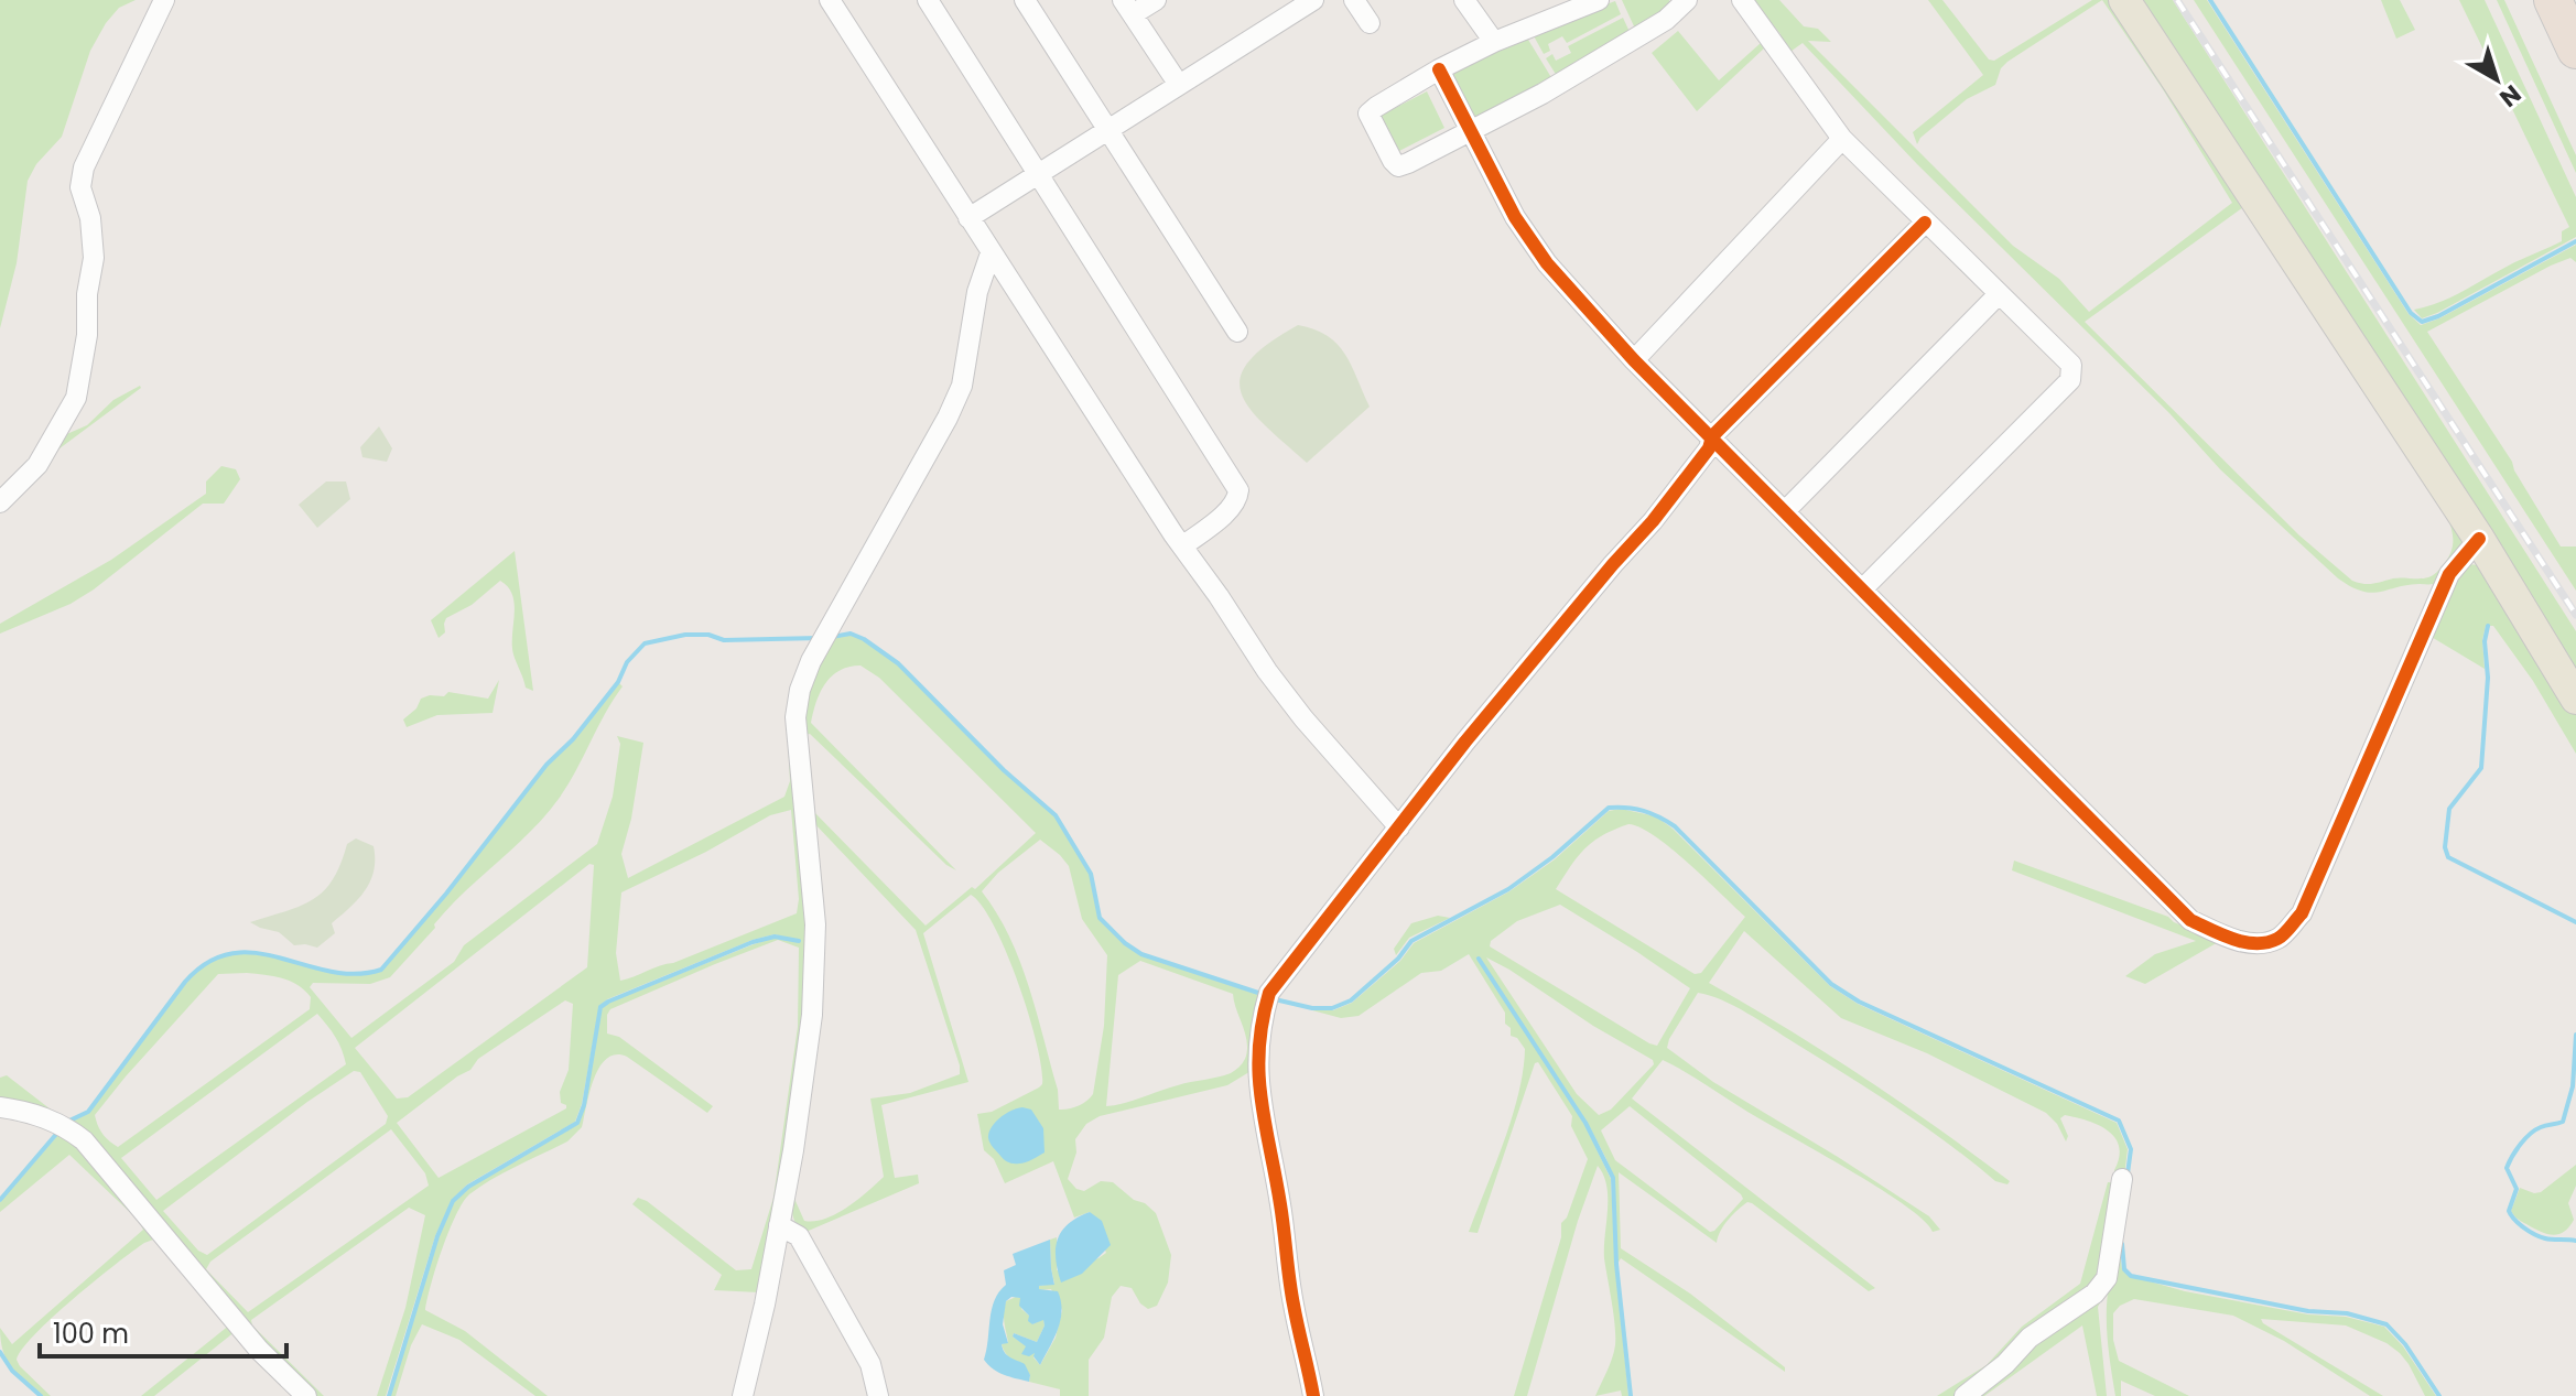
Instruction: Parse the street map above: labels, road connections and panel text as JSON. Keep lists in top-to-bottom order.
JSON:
{
  "scale_bar": "100 m",
  "north": "bottom right"
}
